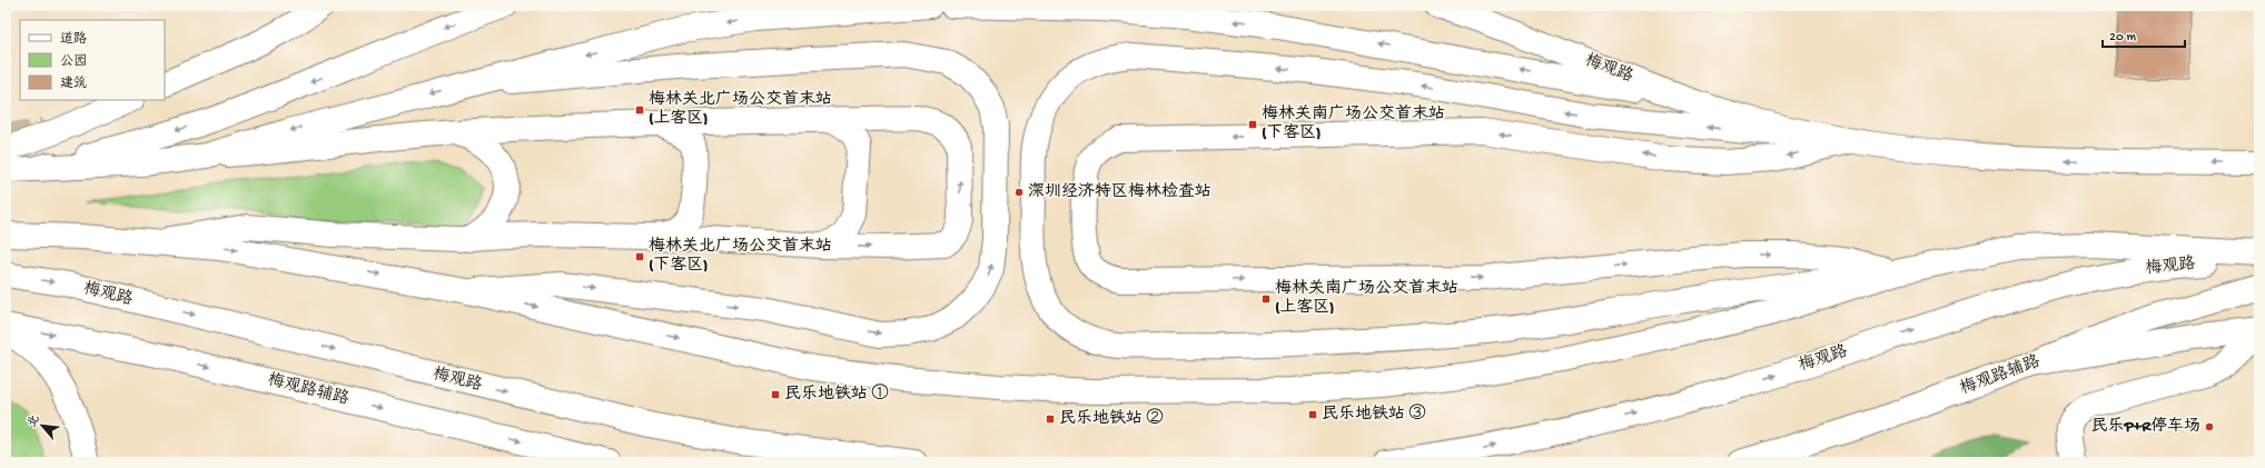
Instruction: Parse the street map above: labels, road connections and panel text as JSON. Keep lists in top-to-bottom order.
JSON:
{
  "streets": {
    "main road": ["梅观路", "梅观路辅路"]
  },
  "places": {
    "transit": [
      "梅林关北广场公交首末站 (上客区)",
      "梅林关南广场公交首末站 (下客区)",
      "梅林关北广场公交首末站 (下客区)",
      "梅林关南广场公交首末站 (上客区)",
      "民乐地铁站 ①",
      "民乐地铁站 ③",
      "民乐地铁站 ②"
    ],
    "other": ["深圳经济特区梅林检查站", "民乐P+R停车场"]
  },
  "legend": ["道路", "公园", "建筑"],
  "scale_bar": "20 m",
  "north": "top left"
}
